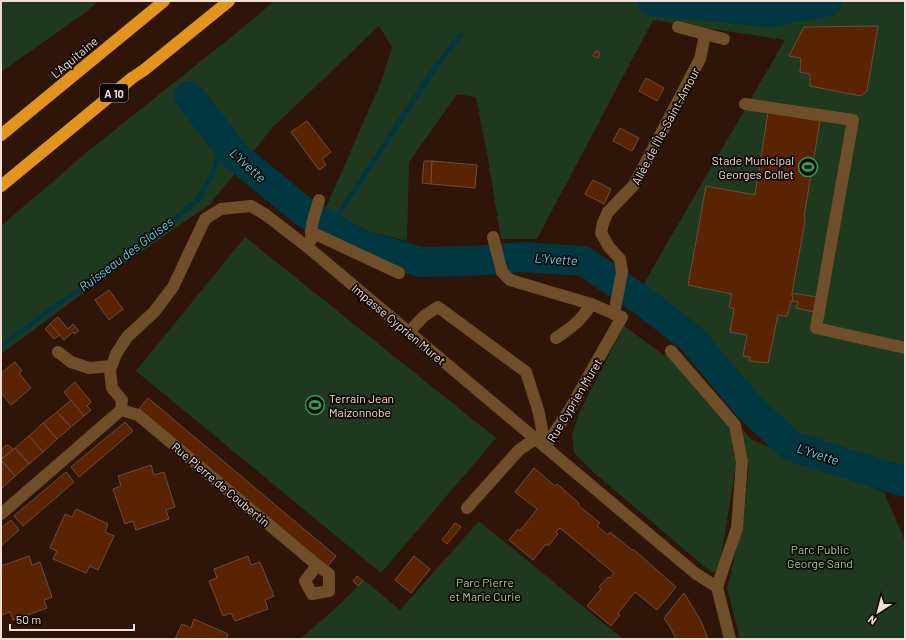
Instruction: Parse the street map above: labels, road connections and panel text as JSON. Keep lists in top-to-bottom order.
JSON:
{
  "streets": {
    "highway": ["L'Aquitaine", "A 10"],
    "street": [
      "Allée de l'Île-Saint-Amour",
      "Impasse Cyprien Muret",
      "Rue Cyprien Muret",
      "Rue Pierre de Coubertin"
    ]
  },
  "crossings": [
    ["Allée de l'Île-Saint-Amour", "Rue Cyprien Muret"],
    ["Impasse Cyprien Muret", "Rue Cyprien Muret"]
  ],
  "water": ["L'Yvette", "Ruisseau des Glaises"],
  "parks": ["Parc Public George Sand", "Parc Pierre et Marie Curie"],
  "places": {
    "sports": ["Stade Municipal Georges Collet", "Terrain Jean Maizonnobe"]
  },
  "scale_bar": "50 m",
  "north": "bottom left"
}
